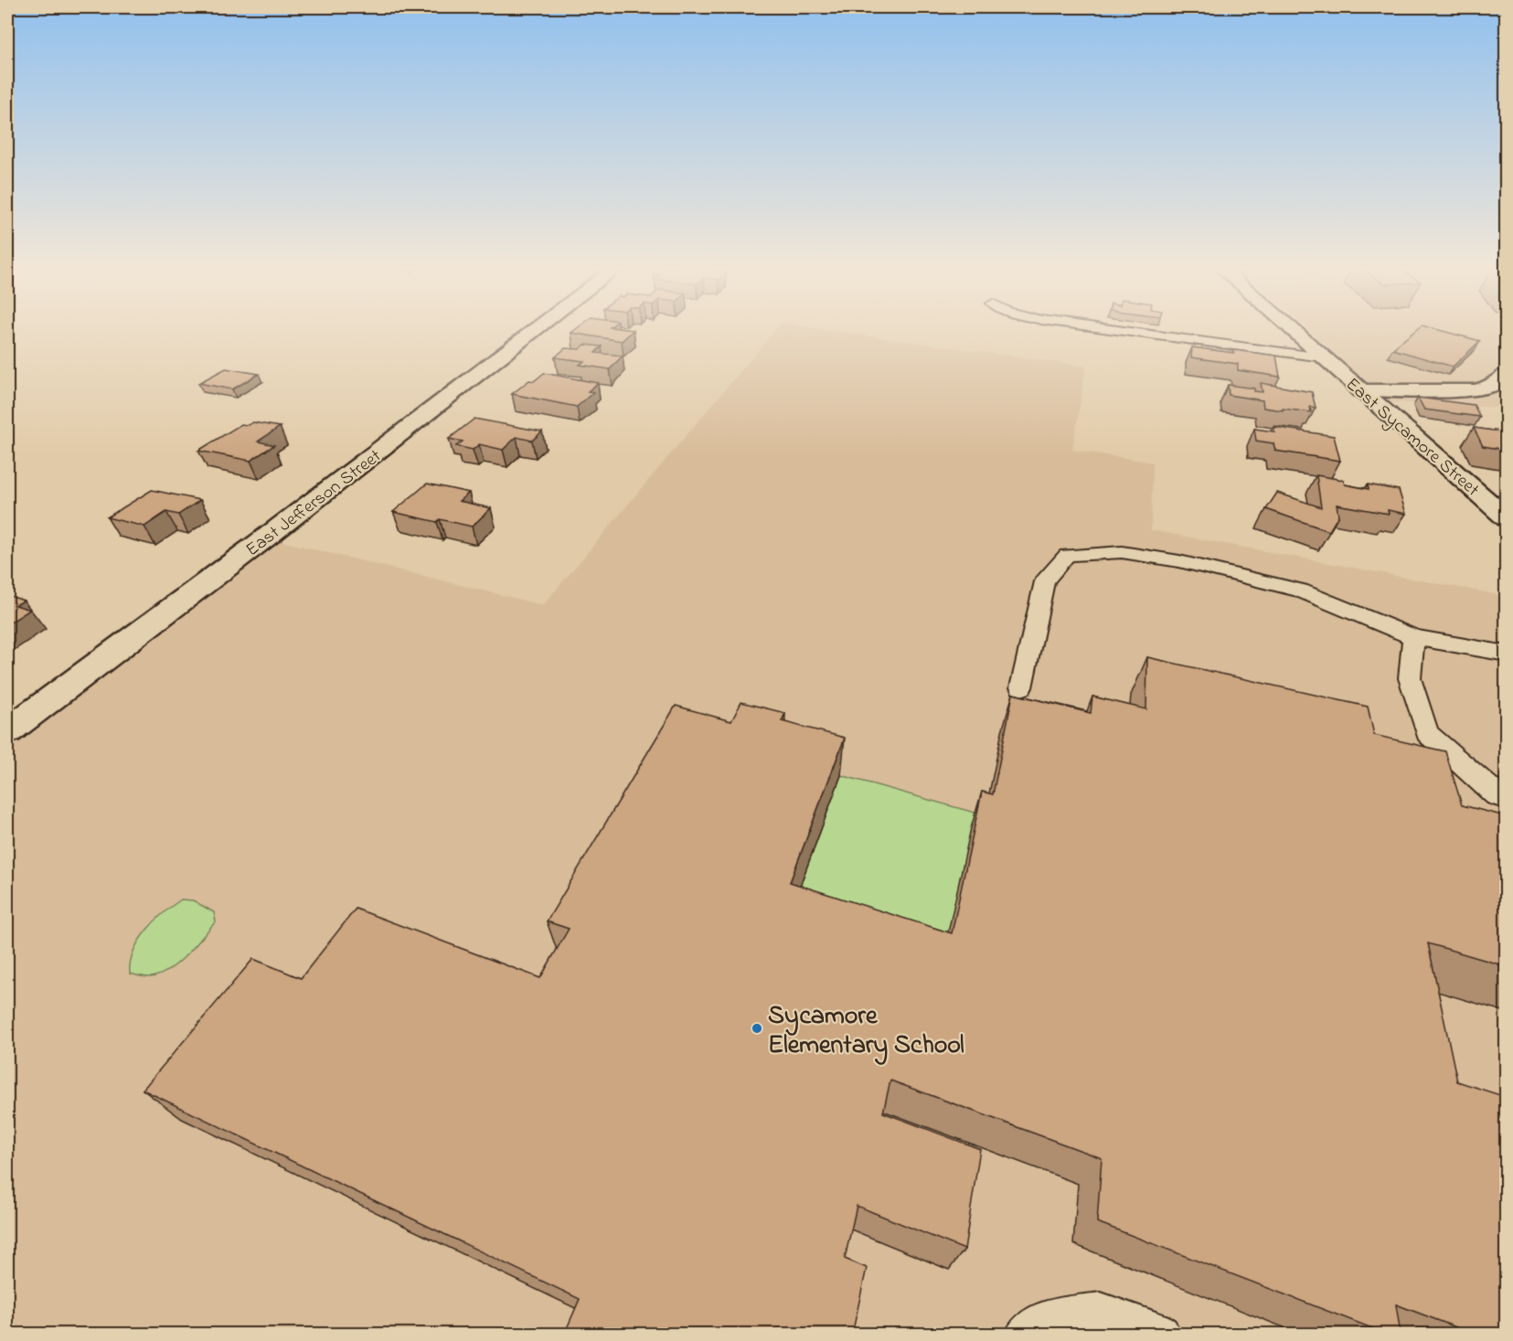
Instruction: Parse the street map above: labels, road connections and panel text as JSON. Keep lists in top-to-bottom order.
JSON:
{
  "streets": {
    "street": ["East Sycamore Street", "East Jefferson Street"]
  },
  "places": ["Sycamore Elementary School"]
}
